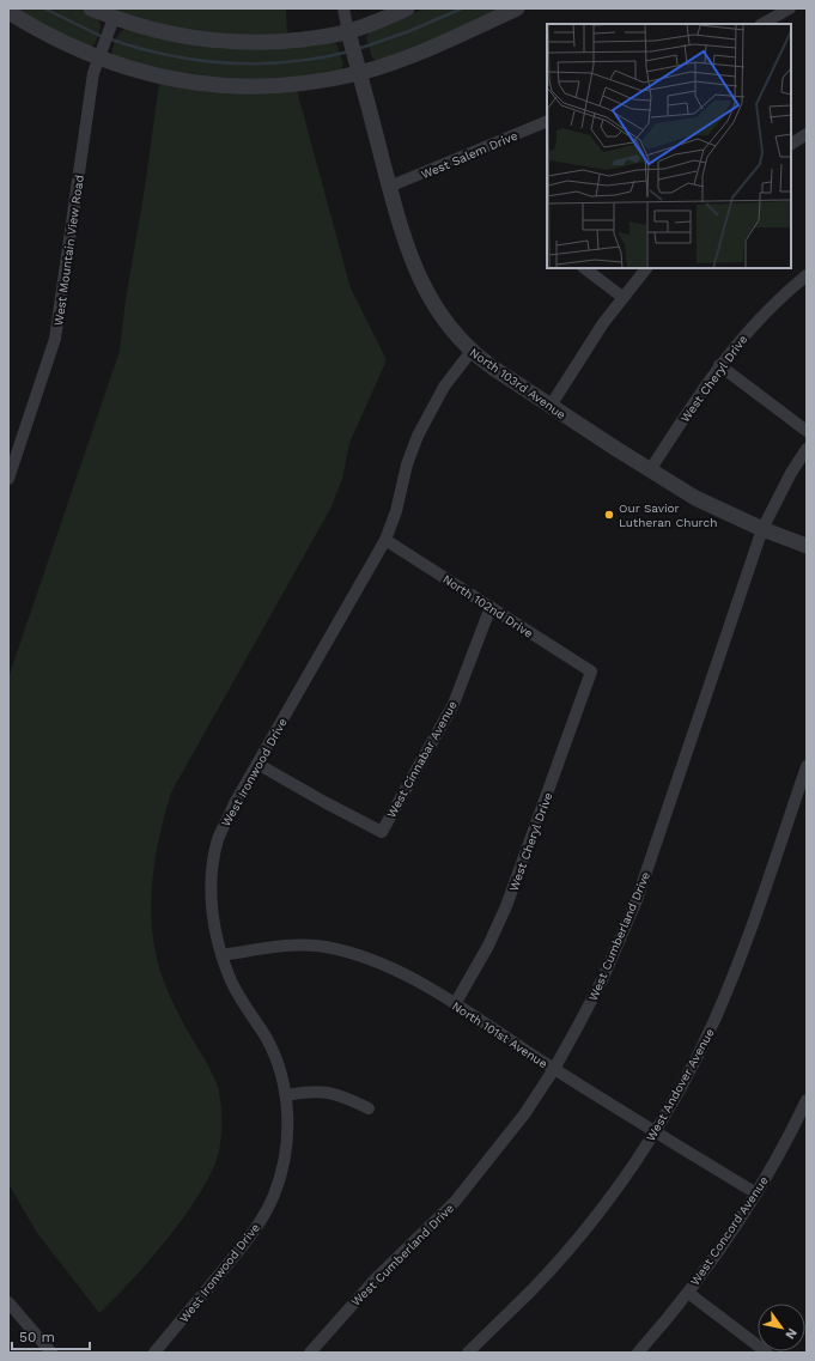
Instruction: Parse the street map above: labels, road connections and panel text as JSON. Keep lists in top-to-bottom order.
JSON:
{
  "streets": {
    "street": [
      "West Salem Drive",
      "West Mountain View Road",
      "West Cheryl Drive",
      "North 103rd Avenue",
      "North 102nd Drive",
      "West Cinnabar Avenue",
      "West Ironwood Drive",
      "West Cumberland Drive",
      "North 101st Avenue",
      "West Andover Avenue",
      "West Concord Avenue"
    ]
  },
  "crossings": [
    ["West Salem Drive", "North 103rd Avenue"],
    ["West Cheryl Drive", "North 103rd Avenue"],
    ["West Cheryl Drive", "North 102nd Drive"],
    ["West Cheryl Drive", "North 101st Avenue"],
    ["North 103rd Avenue", "West Ironwood Drive"],
    ["North 103rd Avenue", "West Cumberland Drive"],
    ["North 102nd Drive", "West Cinnabar Avenue"],
    ["North 102nd Drive", "West Ironwood Drive"],
    ["West Cinnabar Avenue", "West Ironwood Drive"],
    ["West Ironwood Drive", "North 101st Avenue"],
    ["West Cumberland Drive", "North 101st Avenue"],
    ["North 101st Avenue", "West Andover Avenue"],
    ["North 101st Avenue", "West Concord Avenue"]
  ],
  "places": ["Our Savior Lutheran Church"],
  "scale_bar": "50 m",
  "north": "bottom right"
}
